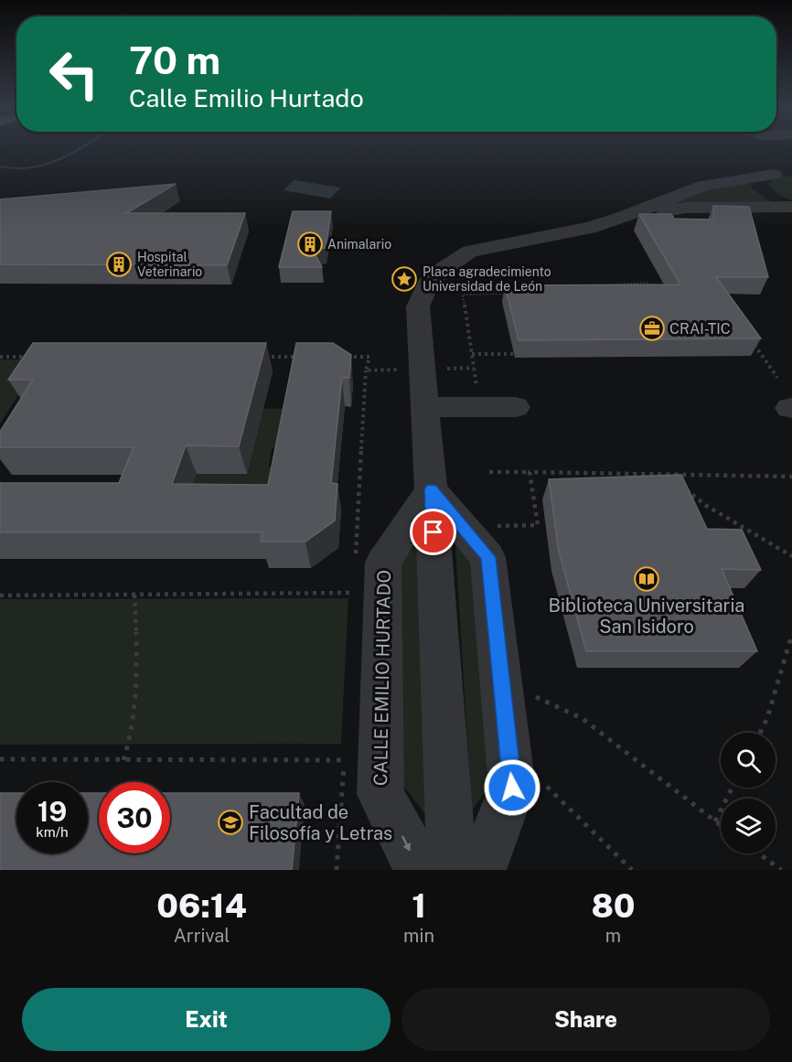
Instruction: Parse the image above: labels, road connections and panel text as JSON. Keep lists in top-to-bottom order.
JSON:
{
  "streets": {
    "street": ["CALLE EMILIO HURTADO"]
  },
  "places": {
    "building": ["Animalario", "Hospital Veterinario"],
    "place": ["Placa agradecimiento Universidad de León"],
    "office": ["CRAI-TIC"],
    "library": ["Biblioteca Universitaria San Isidoro"],
    "school or university": ["Facultad de Filosofía y Letras"]
  },
  "page": {
    "turn": ["70 m", "Calle Emilio Hurtado"],
    "speed": "19 km/h",
    "limit": "30",
    "eta": [
      "06:14",
      "Arrival",
      "1",
      "min",
      "80",
      "m"
    ],
    "buttons": ["Exit", "Share"]
  }
}
